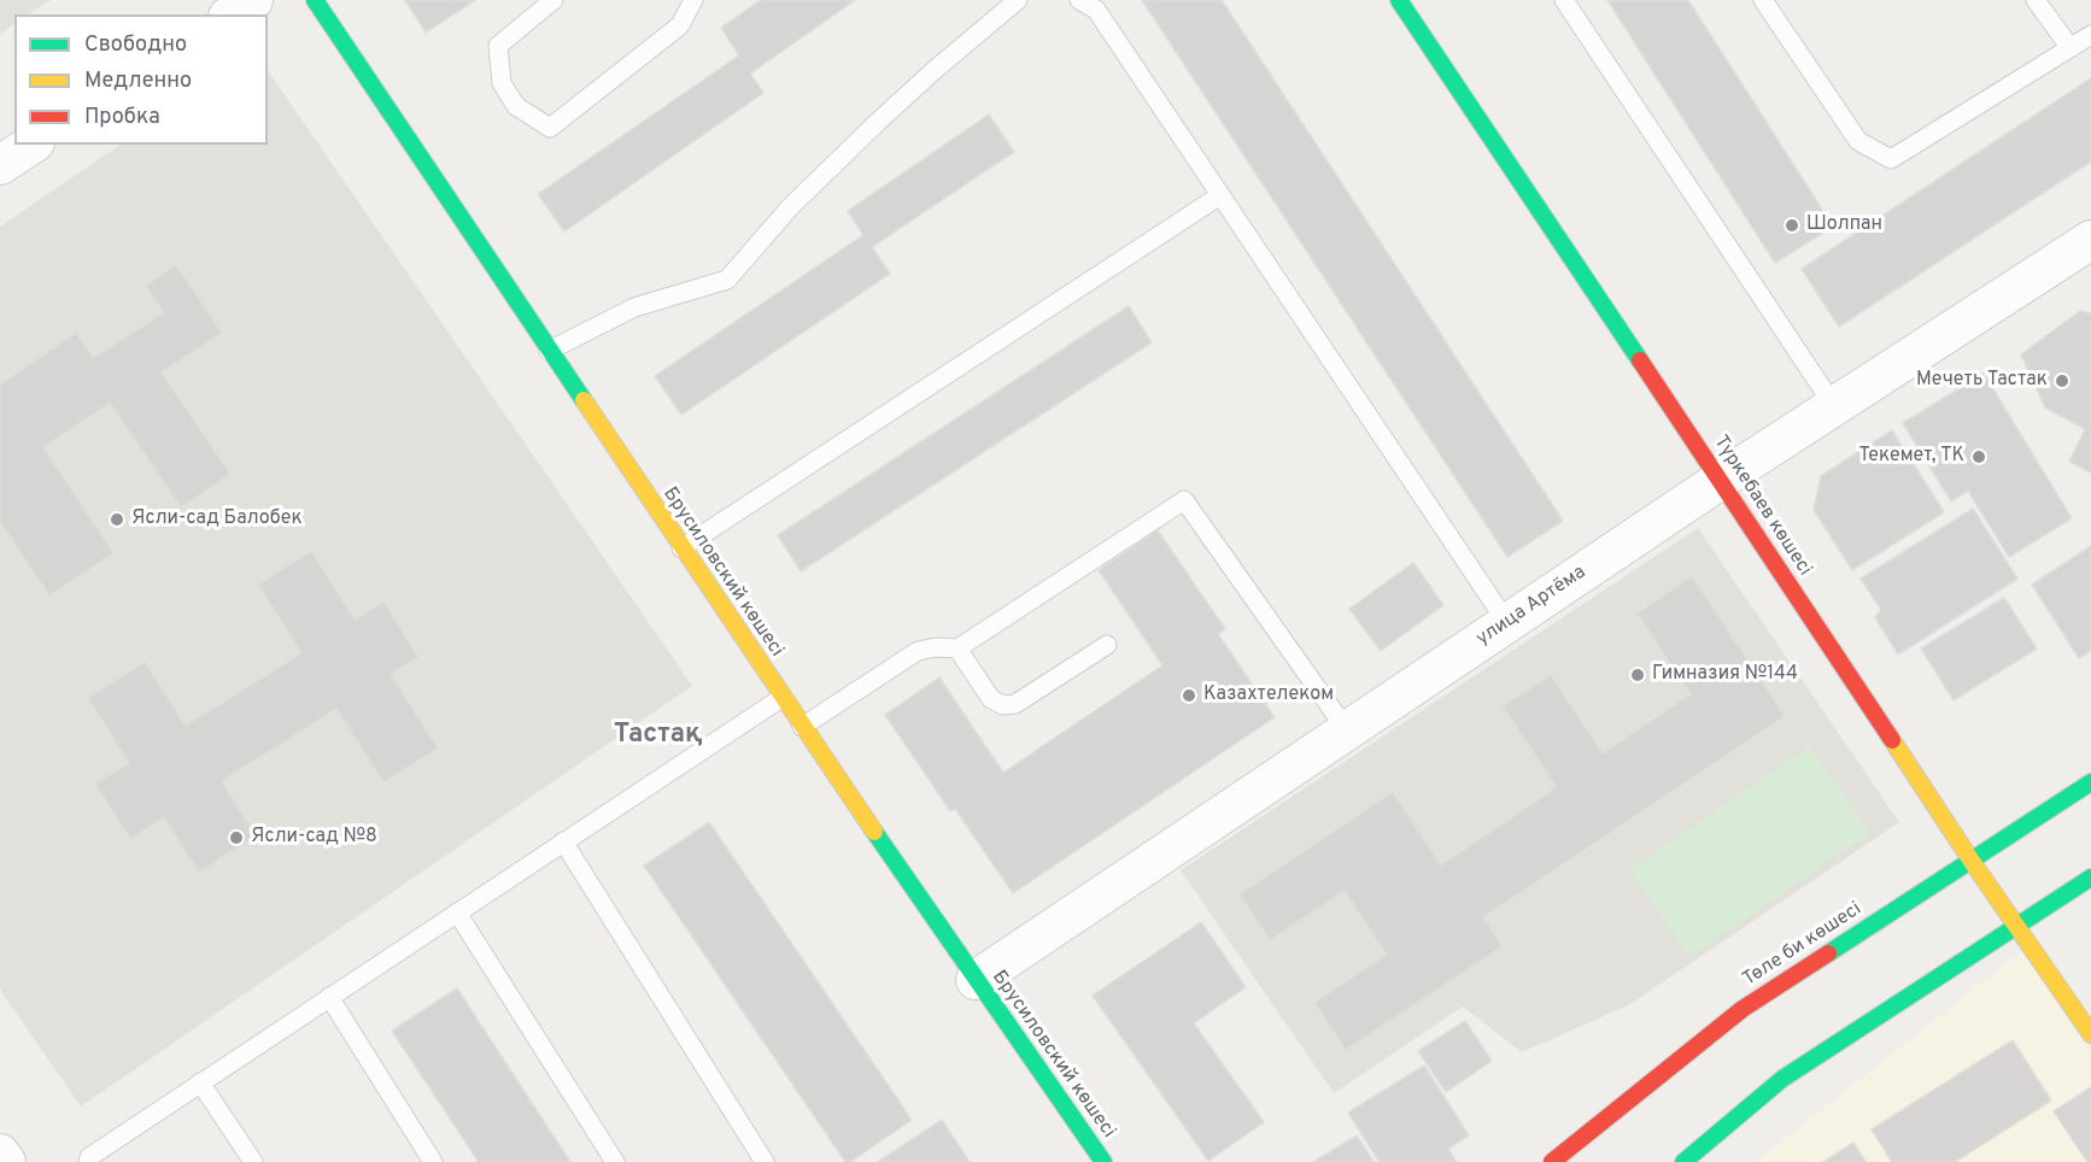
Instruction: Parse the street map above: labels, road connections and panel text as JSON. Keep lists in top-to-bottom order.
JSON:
{
  "streets": {
    "street": [
      "Түркебаев көшесі",
      "Брусиловский көшесі",
      "улица Артёма",
      "Төле би көшесі"
    ]
  },
  "crossings": [
    ["Түркебаев көшесі", "улица Артёма"],
    ["Түркебаев көшесі", "Төле би көшесі"],
    ["Брусиловский көшесі", "улица Артёма"]
  ],
  "districts": ["Тастақ"],
  "places": [
    "Шолпан",
    "Мечеть Тастак",
    "Текемет, ТК",
    "Ясли-сад Балобек",
    "Гимназия №144",
    "Казахтелеком",
    "Ясли-сад №8"
  ],
  "legend": ["Свободно", "Медленно", "Пробка"]
}
